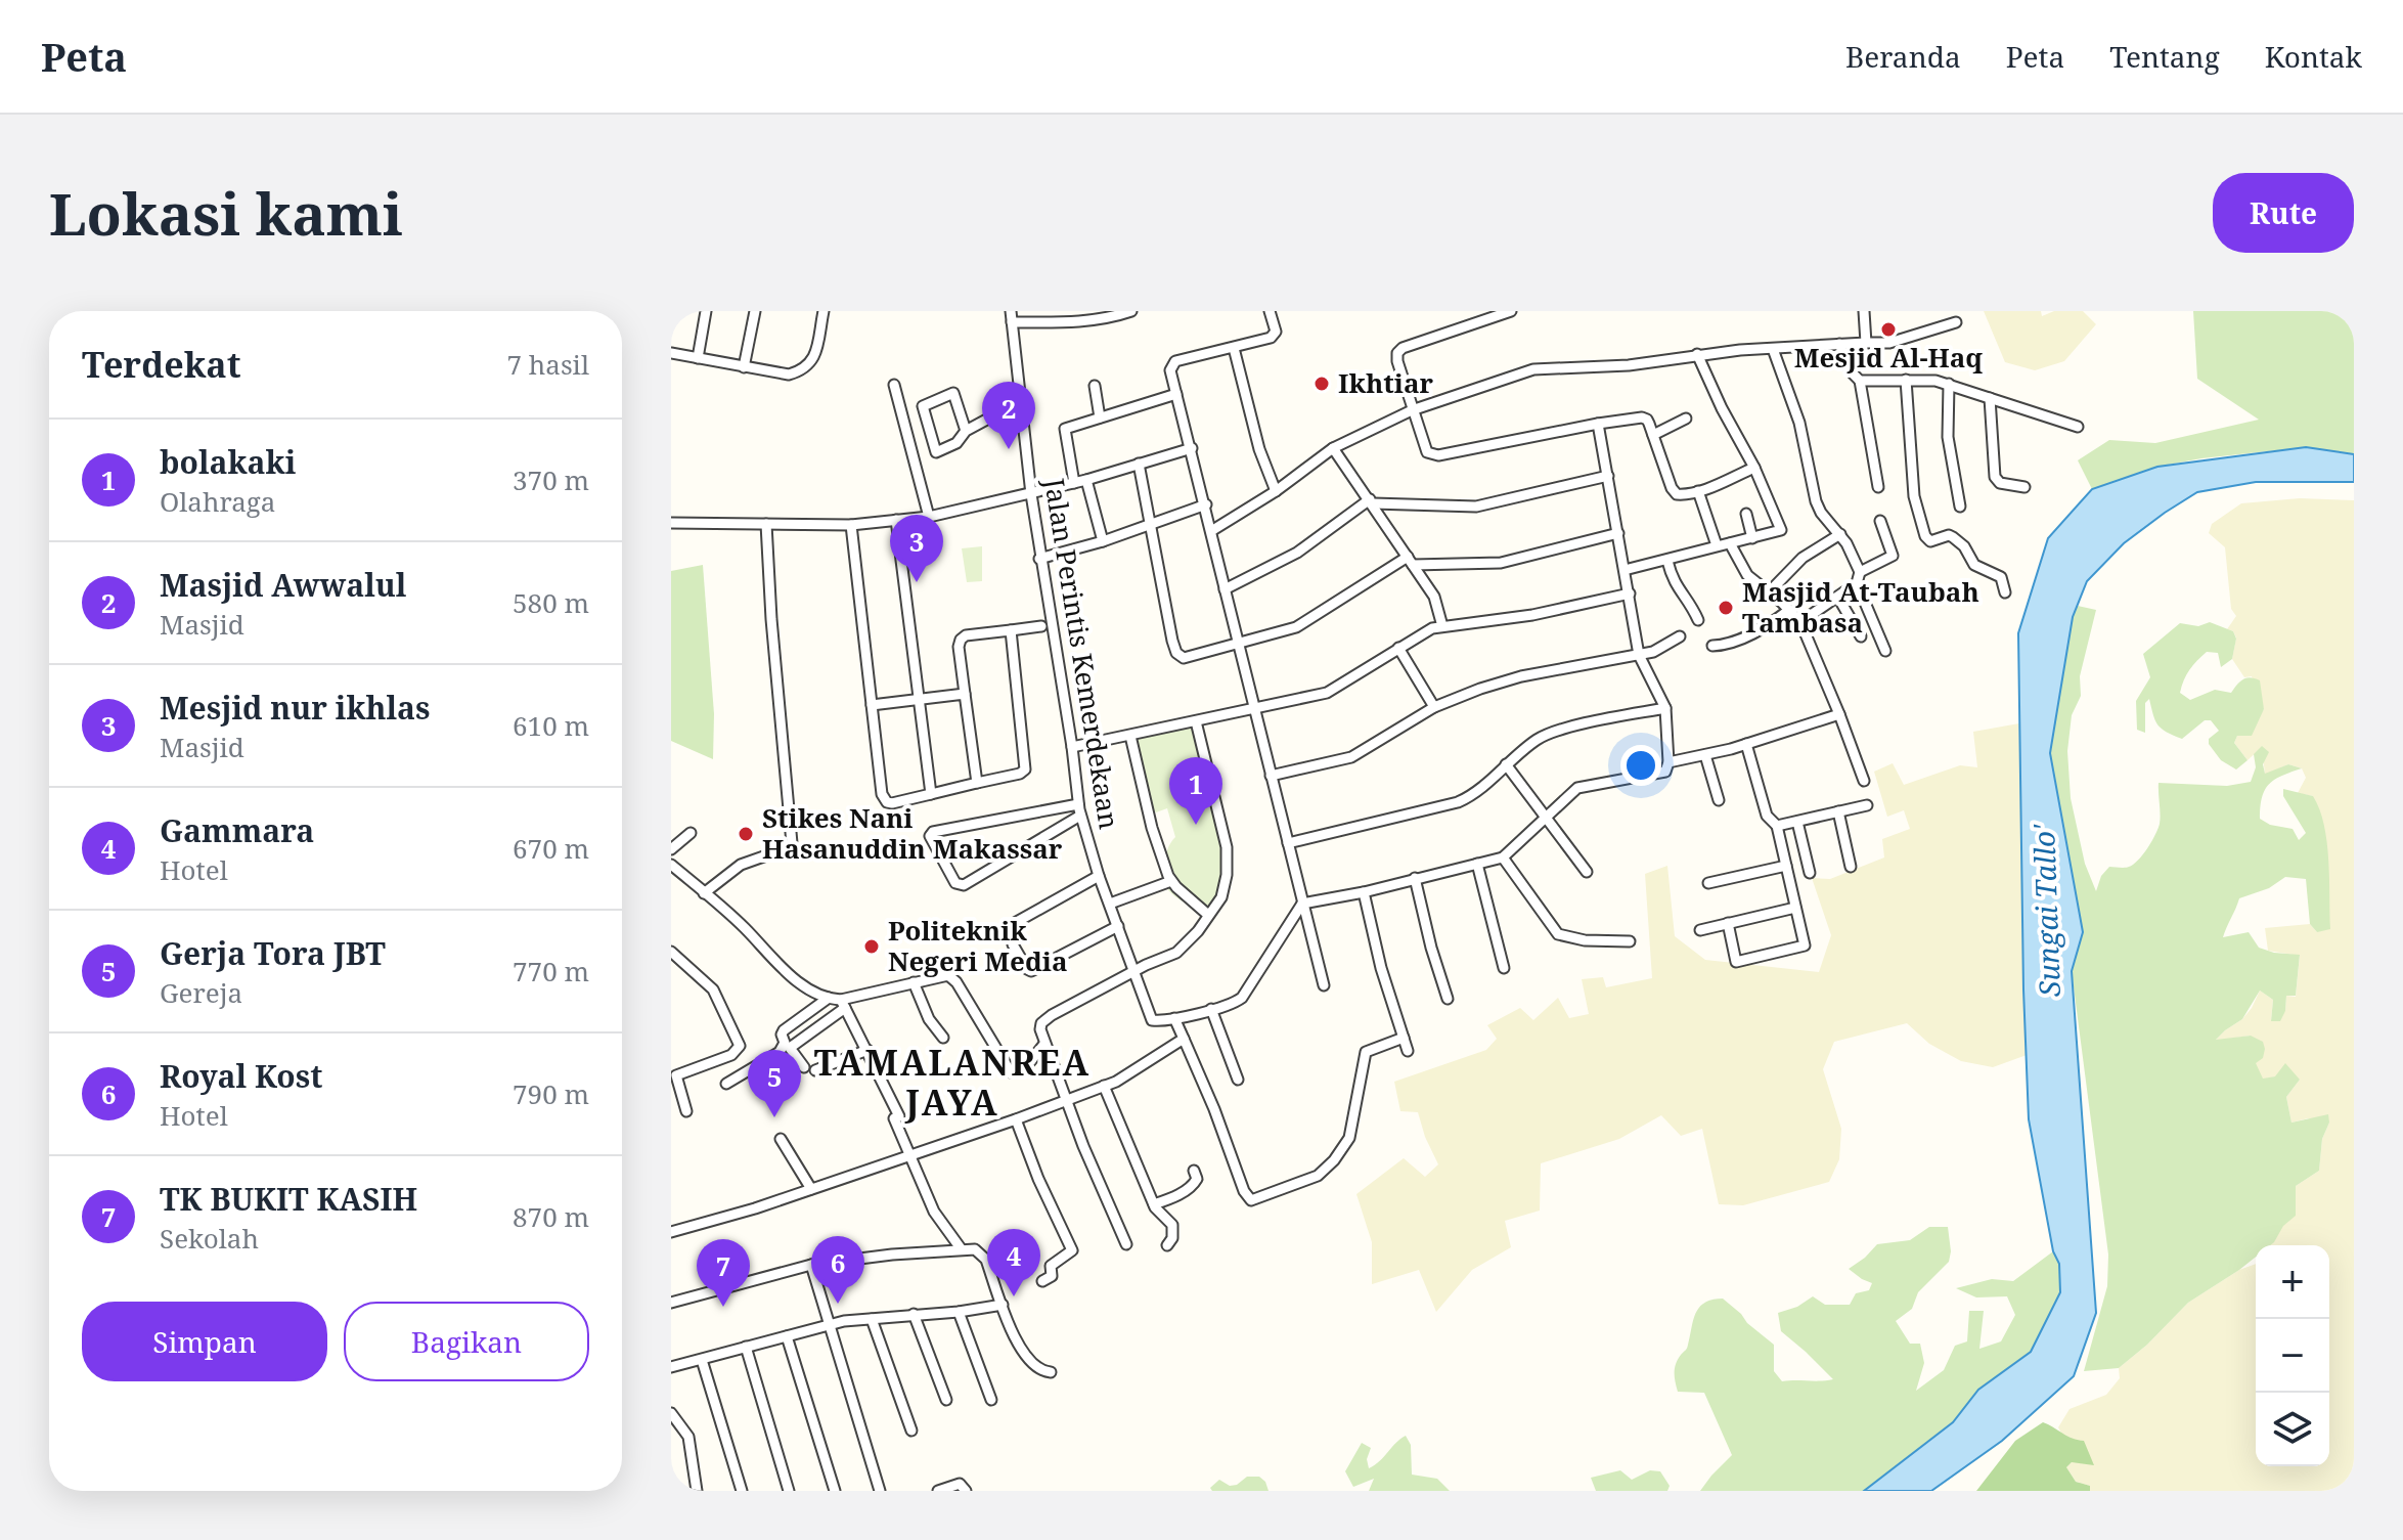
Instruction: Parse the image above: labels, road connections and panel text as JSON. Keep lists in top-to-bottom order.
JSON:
{
  "streets": {
    "street": ["Jalan Perintis Kemerdekaan"]
  },
  "districts": ["TAMALANREA JAYA"],
  "water": ["Sungai Tallo'"],
  "places": [
    "Mesjid Al-Haq",
    "Ikhtiar",
    "Masjid At-Taubah Tambasa",
    "Stikes Nani Hasanuddin Makassar",
    "Politeknik Negeri Media"
  ],
  "page": {
    "header": "Peta",
    "nav": [
      "Beranda",
      "Peta",
      "Tentang",
      "Kontak"
    ],
    "buttons": [
      "Rute",
      ["Simpan", "Bagikan"]
    ],
    "title": "Lokasi kami",
    "heading": ["Terdekat", "7 hasil"],
    "pins": [
      "2",
      "3",
      "1",
      "5",
      "4",
      "6",
      "7"
    ],
    "list": [
      {
        "mark": "1",
        "name": "bolakaki",
        "note": "Olahraga",
        "value": "370 m"
      },
      {
        "mark": "2",
        "name": "Masjid Awwalul",
        "note": "Masjid",
        "value": "580 m"
      },
      {
        "mark": "3",
        "name": "Mesjid nur ikhlas",
        "note": "Masjid",
        "value": "610 m"
      },
      {
        "mark": "4",
        "name": "Gammara",
        "note": "Hotel",
        "value": "670 m"
      },
      {
        "mark": "5",
        "name": "Gerja Tora JBT",
        "note": "Gereja",
        "value": "770 m"
      },
      {
        "mark": "6",
        "name": "Royal Kost",
        "note": "Hotel",
        "value": "790 m"
      },
      {
        "mark": "7",
        "name": "TK BUKIT KASIH",
        "note": "Sekolah",
        "value": "870 m"
      }
    ],
    "map_buttons": ["+", "−"]
  }
}
